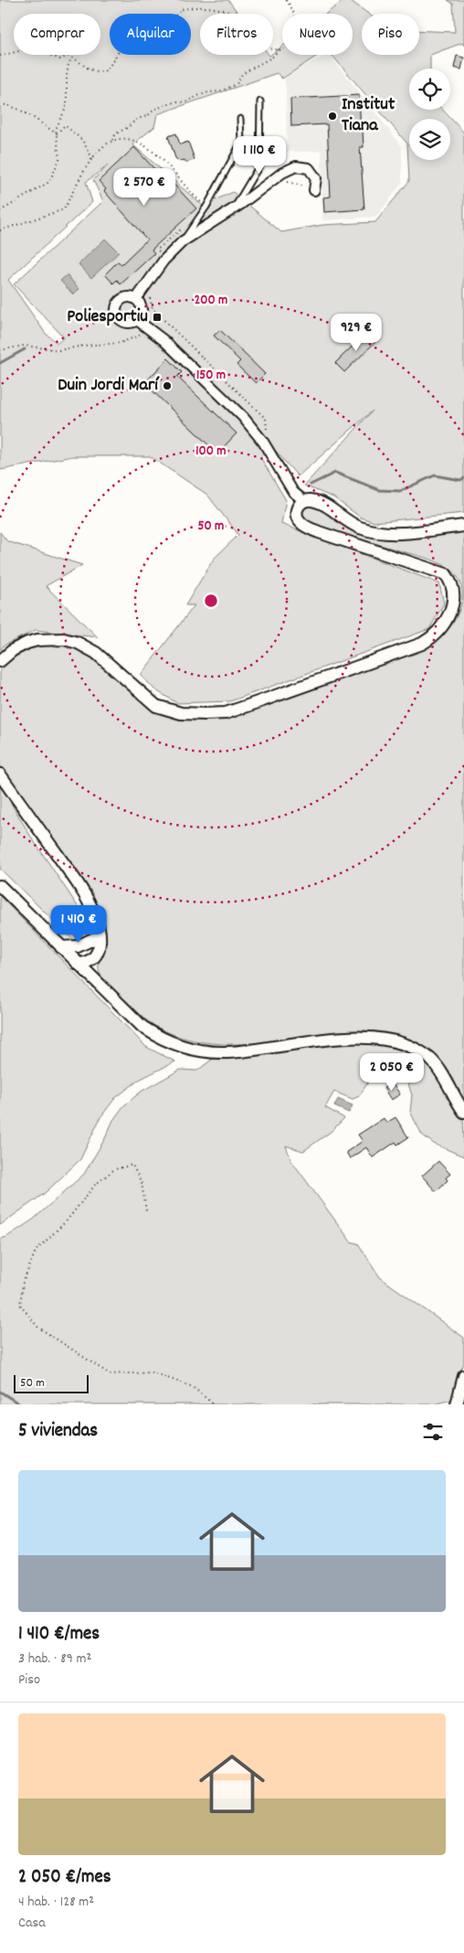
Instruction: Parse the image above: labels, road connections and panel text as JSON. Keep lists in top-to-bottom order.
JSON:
{
  "places": {
    "other": ["Institut Tiana", "Duin Jordi Marí"],
    "transit": ["Poliesportiu"]
  },
  "scale_bar": "50 m",
  "page": {
    "chip": [
      "Comprar",
      "Alquilar",
      "Filtros",
      "Nuevo",
      "Piso"
    ],
    "price": [
      "1 110 €",
      "2 570 €",
      "929 €",
      "1 410 €",
      "2 050 €"
    ],
    "scale": "50 m",
    "heading": "5 viviendas",
    "list": [
      {
        "name": "1 410 €/mes",
        "note": "3 hab. · 89 m² · Piso"
      },
      {
        "name": "2 050 €/mes",
        "note": "4 hab. · 128 m² · Casa"
      }
    ]
  },
  "rings": [
    "200 m",
    "150 m",
    "100 m",
    "50 m"
  ]
}
